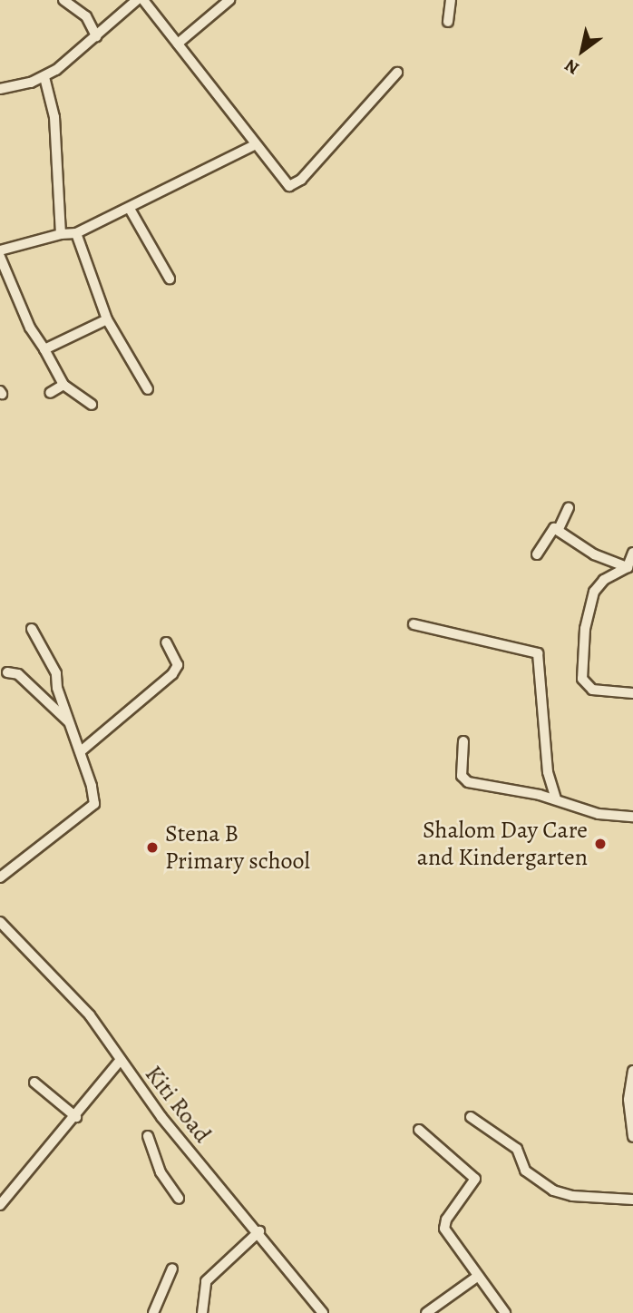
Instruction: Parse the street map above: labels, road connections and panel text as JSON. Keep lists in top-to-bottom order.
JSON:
{
  "streets": {
    "street": ["Kiti Road"]
  },
  "places": ["Shalom Day Care and Kindergarten", "Stena B Primary school"],
  "north": "bottom left"
}
